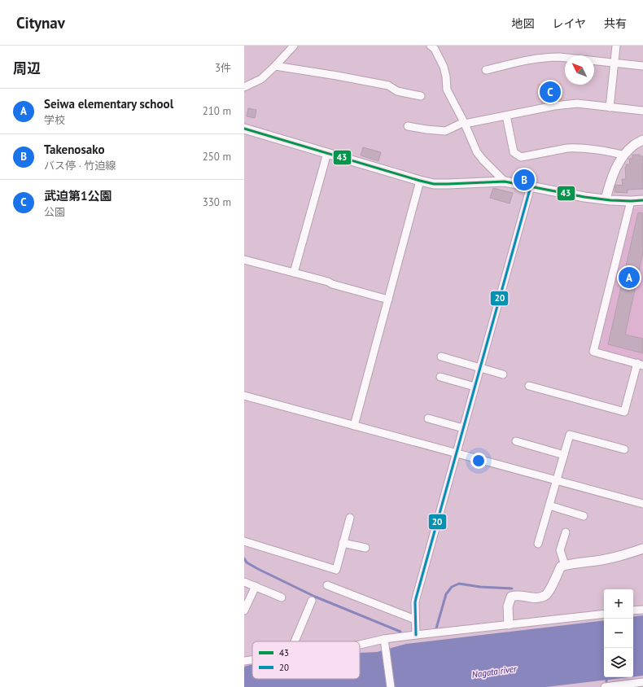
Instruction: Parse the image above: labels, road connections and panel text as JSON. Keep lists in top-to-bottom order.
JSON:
{
  "water": ["Nagata river"],
  "lines": ["transit line 43", "transit line 20"],
  "legend": ["43", "20"],
  "north": "top left",
  "page": {
    "header": "Citynav",
    "nav": ["地図", "レイヤ", "共有"],
    "heading": ["周辺", "3件"],
    "pins": ["C", "B", "A"],
    "list": [
      {
        "mark": "A",
        "name": "Seiwa elementary school",
        "note": "学校",
        "value": "210 m"
      },
      {
        "mark": "B",
        "name": "Takenosako",
        "note": "バス停 · 竹迫線",
        "value": "250 m"
      },
      {
        "mark": "C",
        "name": "武迫第1公園",
        "note": "公園",
        "value": "330 m"
      }
    ],
    "map_buttons": ["+", "−"]
  }
}
